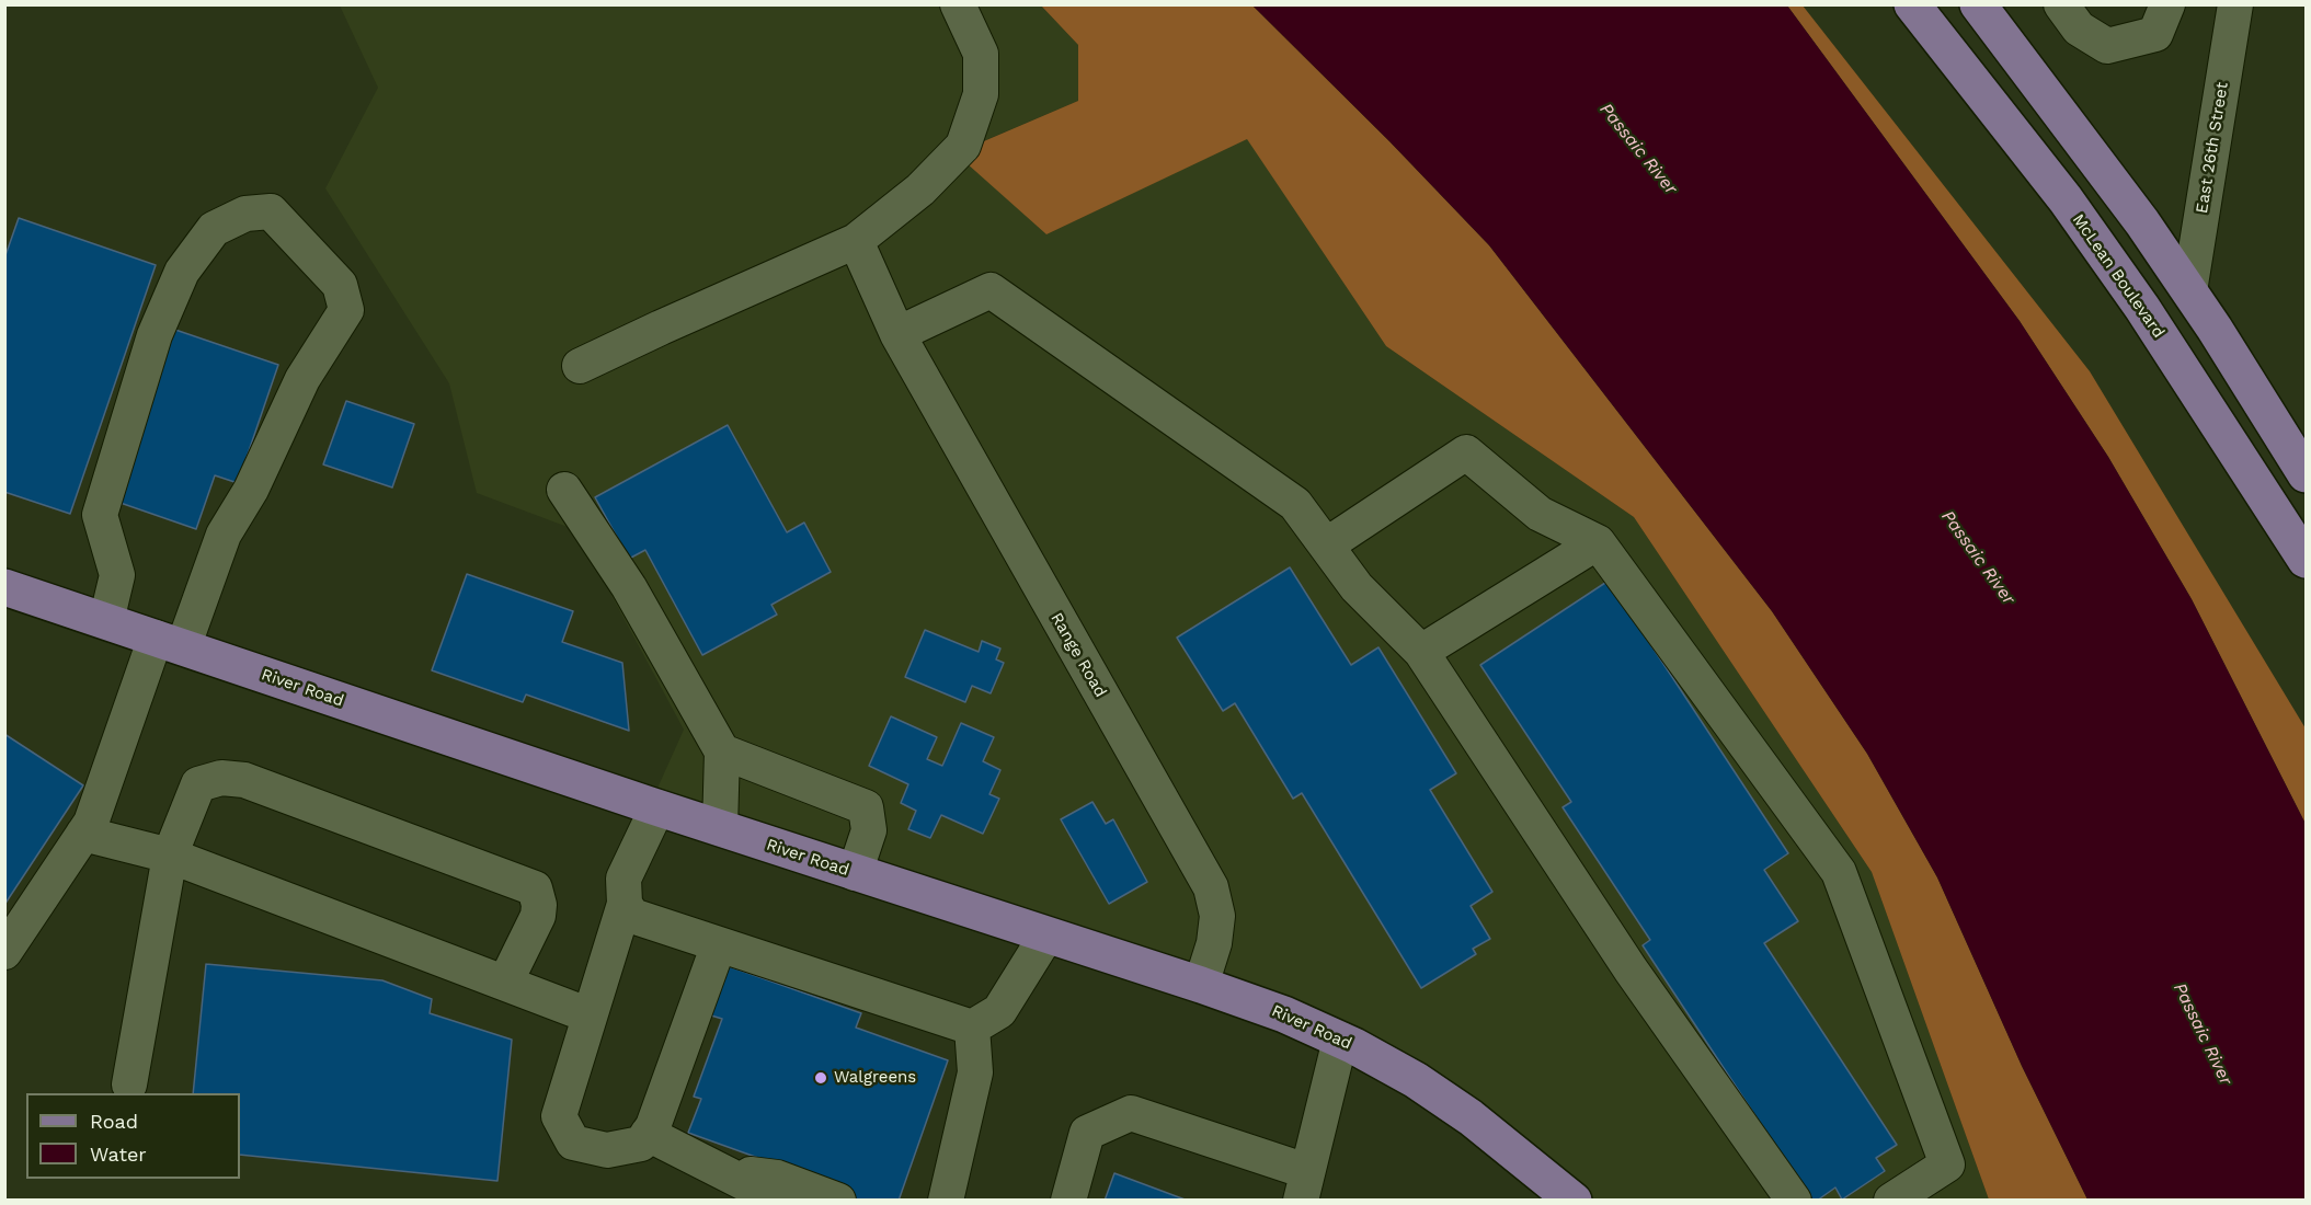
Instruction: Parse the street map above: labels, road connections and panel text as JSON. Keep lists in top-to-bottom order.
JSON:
{
  "streets": {
    "main road": ["McLean Boulevard", "River Road"],
    "street": ["East 26th Street", "Range Road"]
  },
  "crossings": [
    ["Range Road", "River Road"]
  ],
  "water": ["Passaic River"],
  "places": ["Walgreens"],
  "legend": ["Road", "Water"]
}
